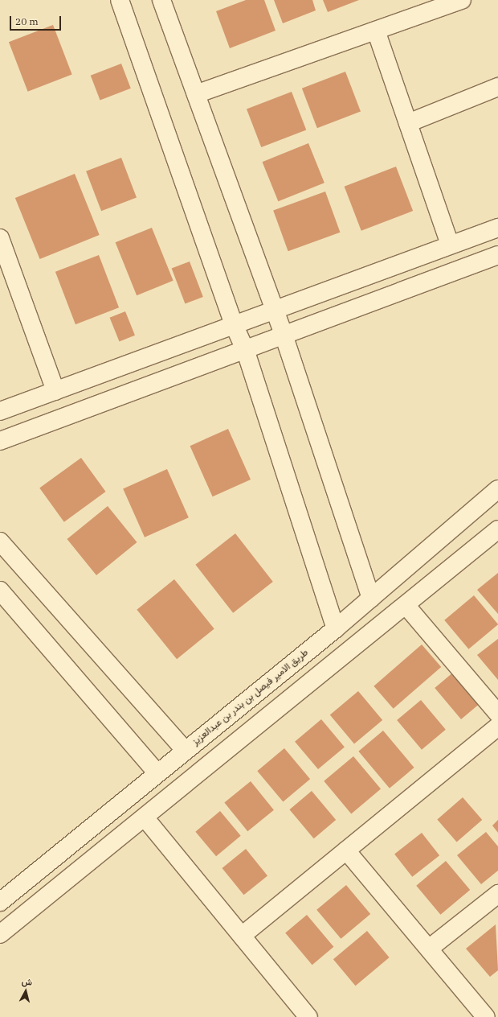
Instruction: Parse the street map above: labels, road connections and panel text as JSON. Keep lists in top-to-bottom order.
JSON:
{
  "streets": {
    "street": ["طريق الامير فيصل بن بندر بن عبدالعزيز"]
  },
  "scale_bar": "20 m",
  "north": "top"
}
